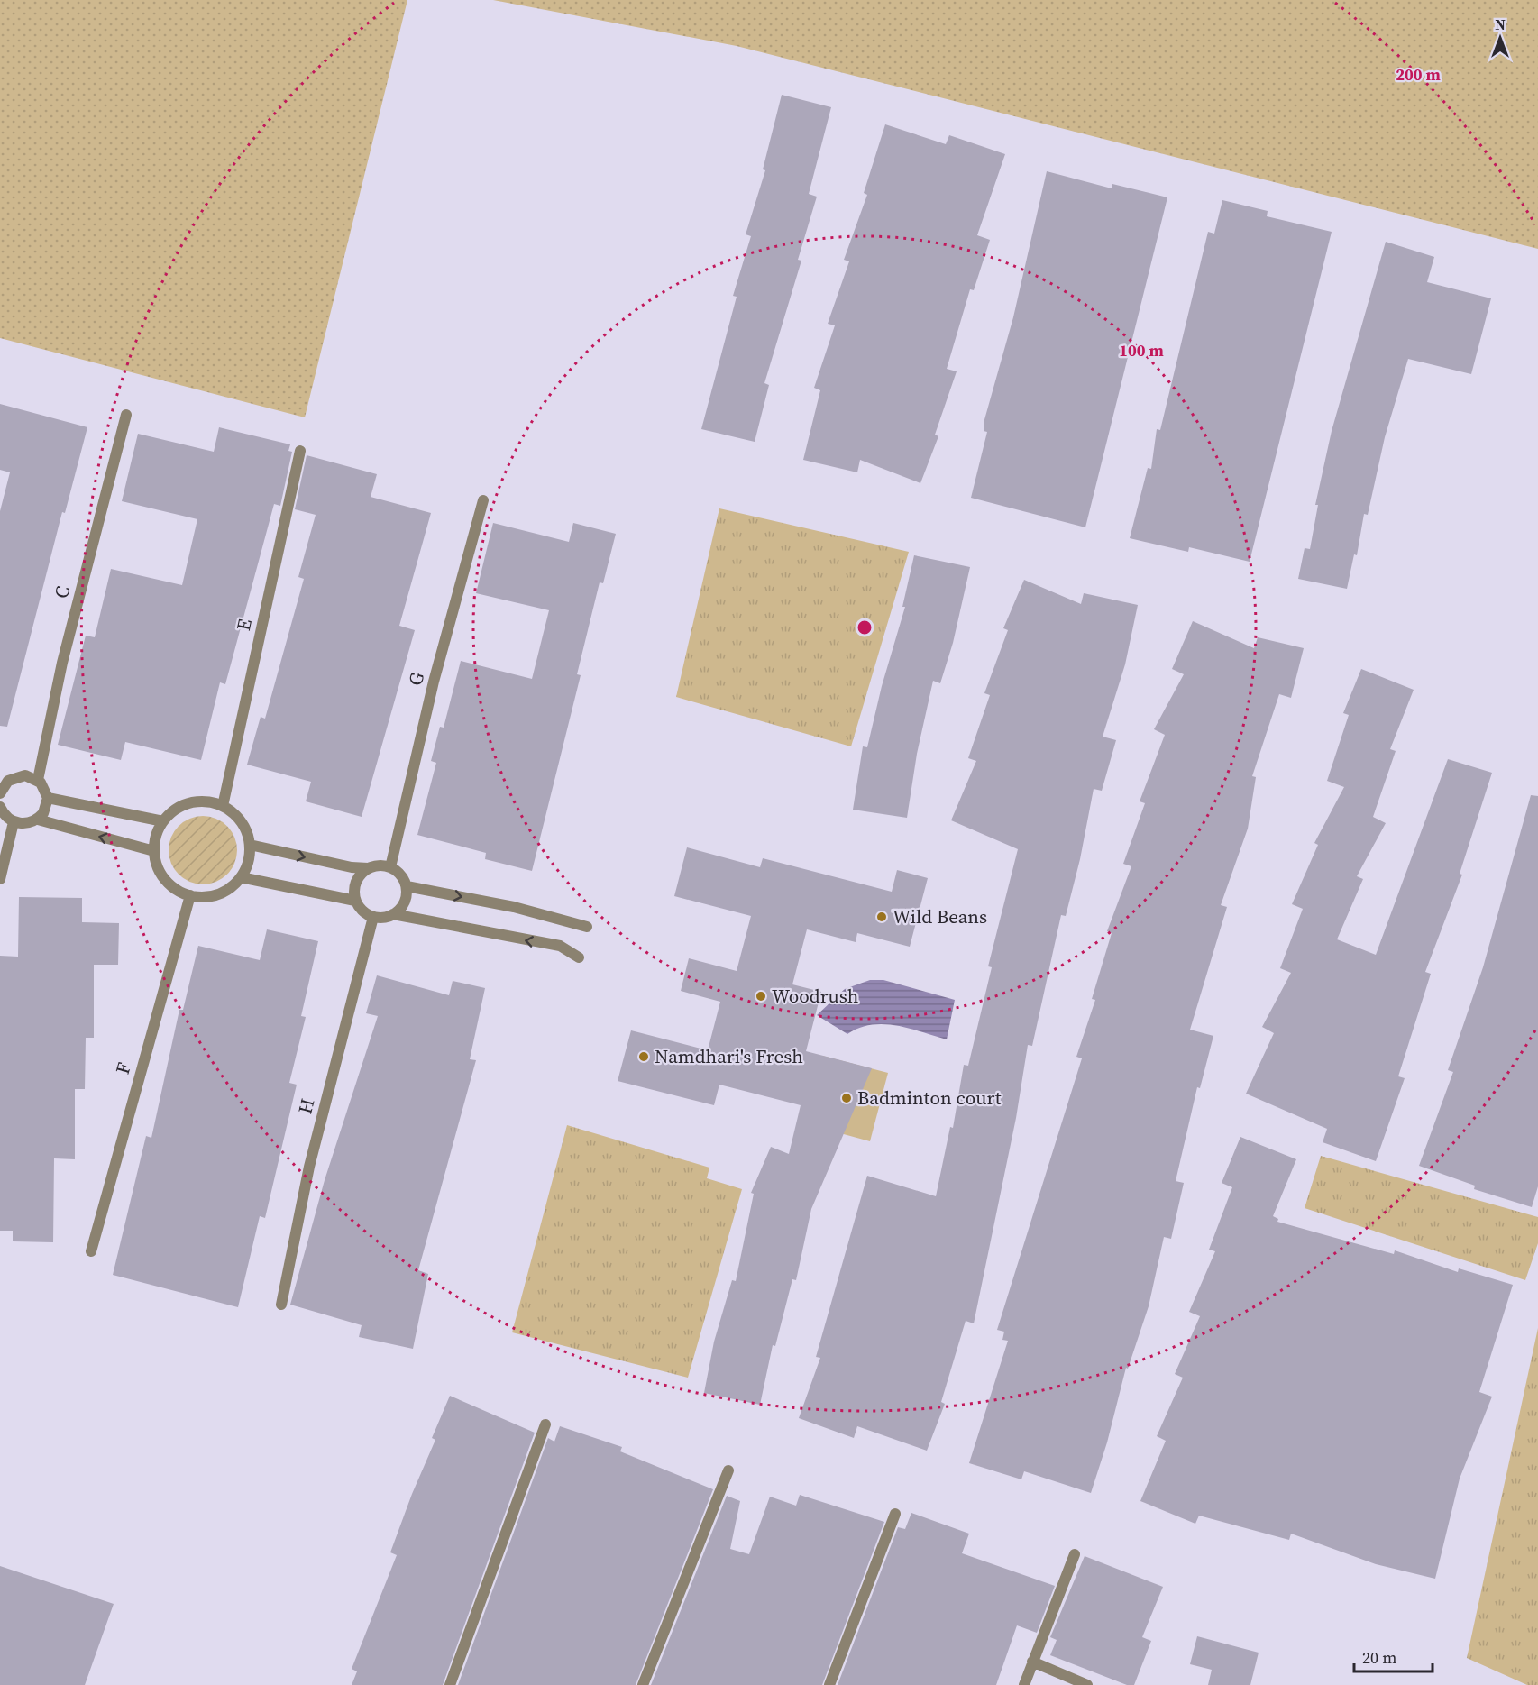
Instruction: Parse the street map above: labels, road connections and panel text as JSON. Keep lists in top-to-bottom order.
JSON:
{
  "streets": {
    "street": [
      "C",
      "E",
      "G",
      "F",
      "H"
    ]
  },
  "crossings": [
    ["E", "F"],
    ["G", "H"]
  ],
  "places": [
    "Wild Beans",
    "Woodrush",
    "Namdhari's Fresh",
    "Badminton court"
  ],
  "scale_bar": "20 m",
  "north": "top",
  "rings": ["200 m", "100 m"]
}
